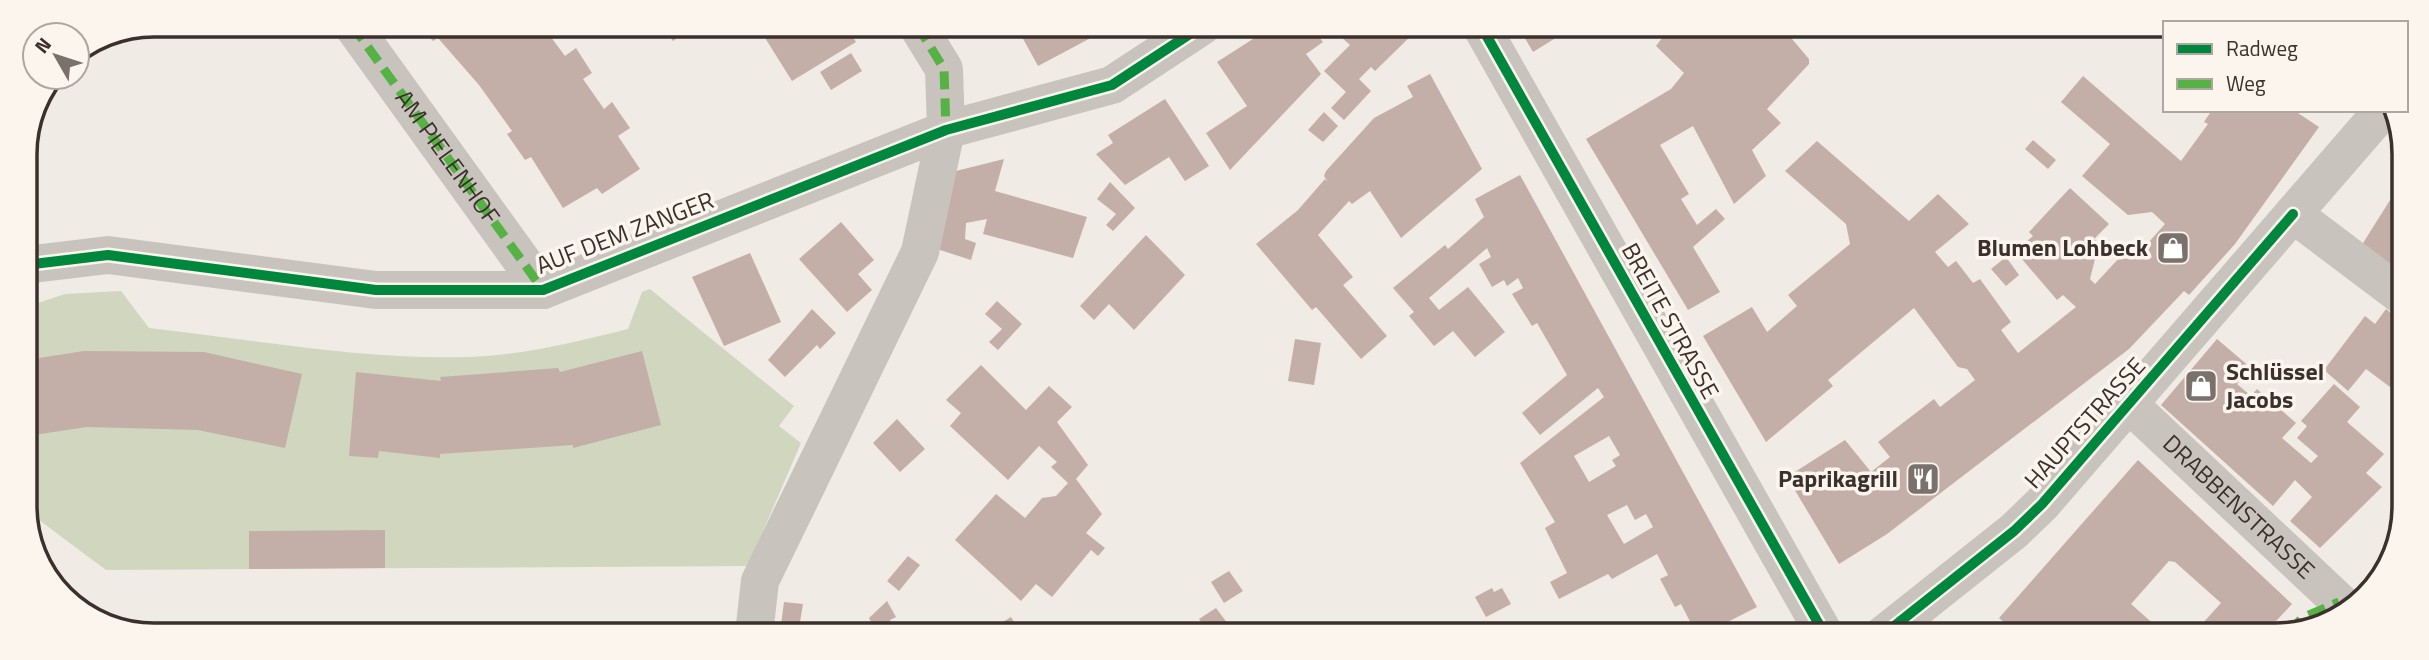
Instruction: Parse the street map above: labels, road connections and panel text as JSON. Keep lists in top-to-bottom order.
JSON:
{
  "streets": {
    "street": [
      "AM PIELENHOF",
      "AUF DEM ZANGER",
      "BREITE STRASSE",
      "HAUPTSTRASSE",
      "DRABBENSTRASSE"
    ]
  },
  "crossings": [
    ["AM PIELENHOF", "AUF DEM ZANGER"],
    ["HAUPTSTRASSE", "DRABBENSTRASSE"]
  ],
  "places": {
    "shop": ["Blumen Lohbeck", "Schlüssel Jacobs"],
    "restaurant": ["Paprikagrill"]
  },
  "legend": ["Radweg", "Weg"],
  "north": "top left"
}
